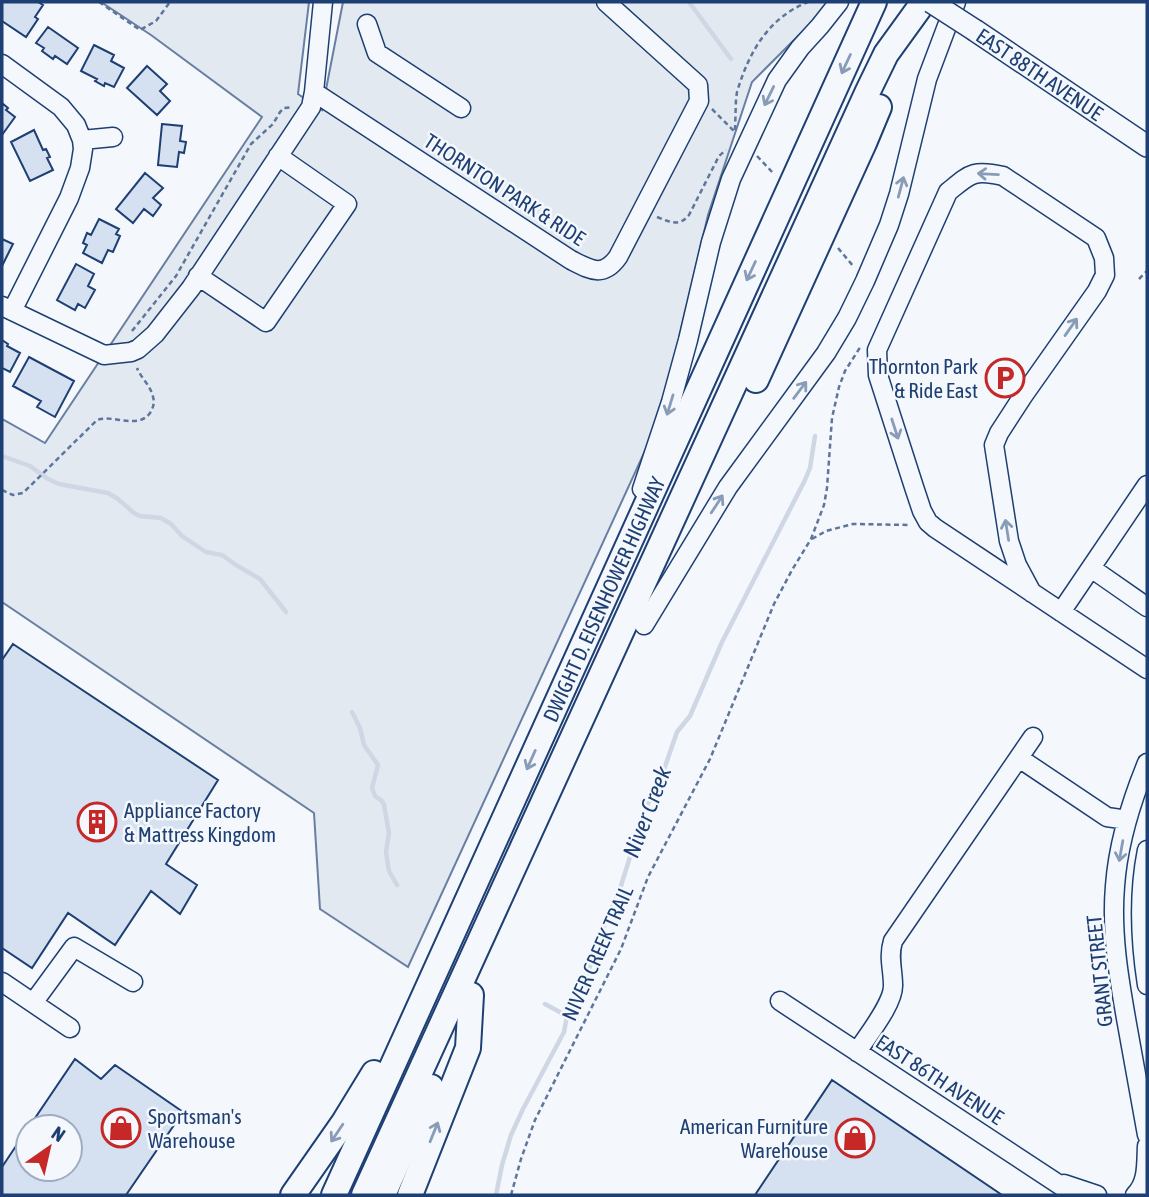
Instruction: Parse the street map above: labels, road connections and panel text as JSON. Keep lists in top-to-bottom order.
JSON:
{
  "streets": {
    "highway": ["DWIGHT D. EISENHOWER HIGHWAY"],
    "main road": ["EAST 88TH AVENUE"],
    "street": ["THORNTON PARK & RIDE", "GRANT STREET", "EAST 86TH AVENUE"],
    "path": ["NIVER CREEK TRAIL"]
  },
  "water": ["Niver Creek"],
  "places": {
    "parking": ["Thornton Park & Ride East"],
    "building": ["Appliance Factory & Mattress Kingdom"],
    "shop": ["Sportsman's Warehouse", "American Furniture Warehouse"]
  },
  "north": "top right"
}
